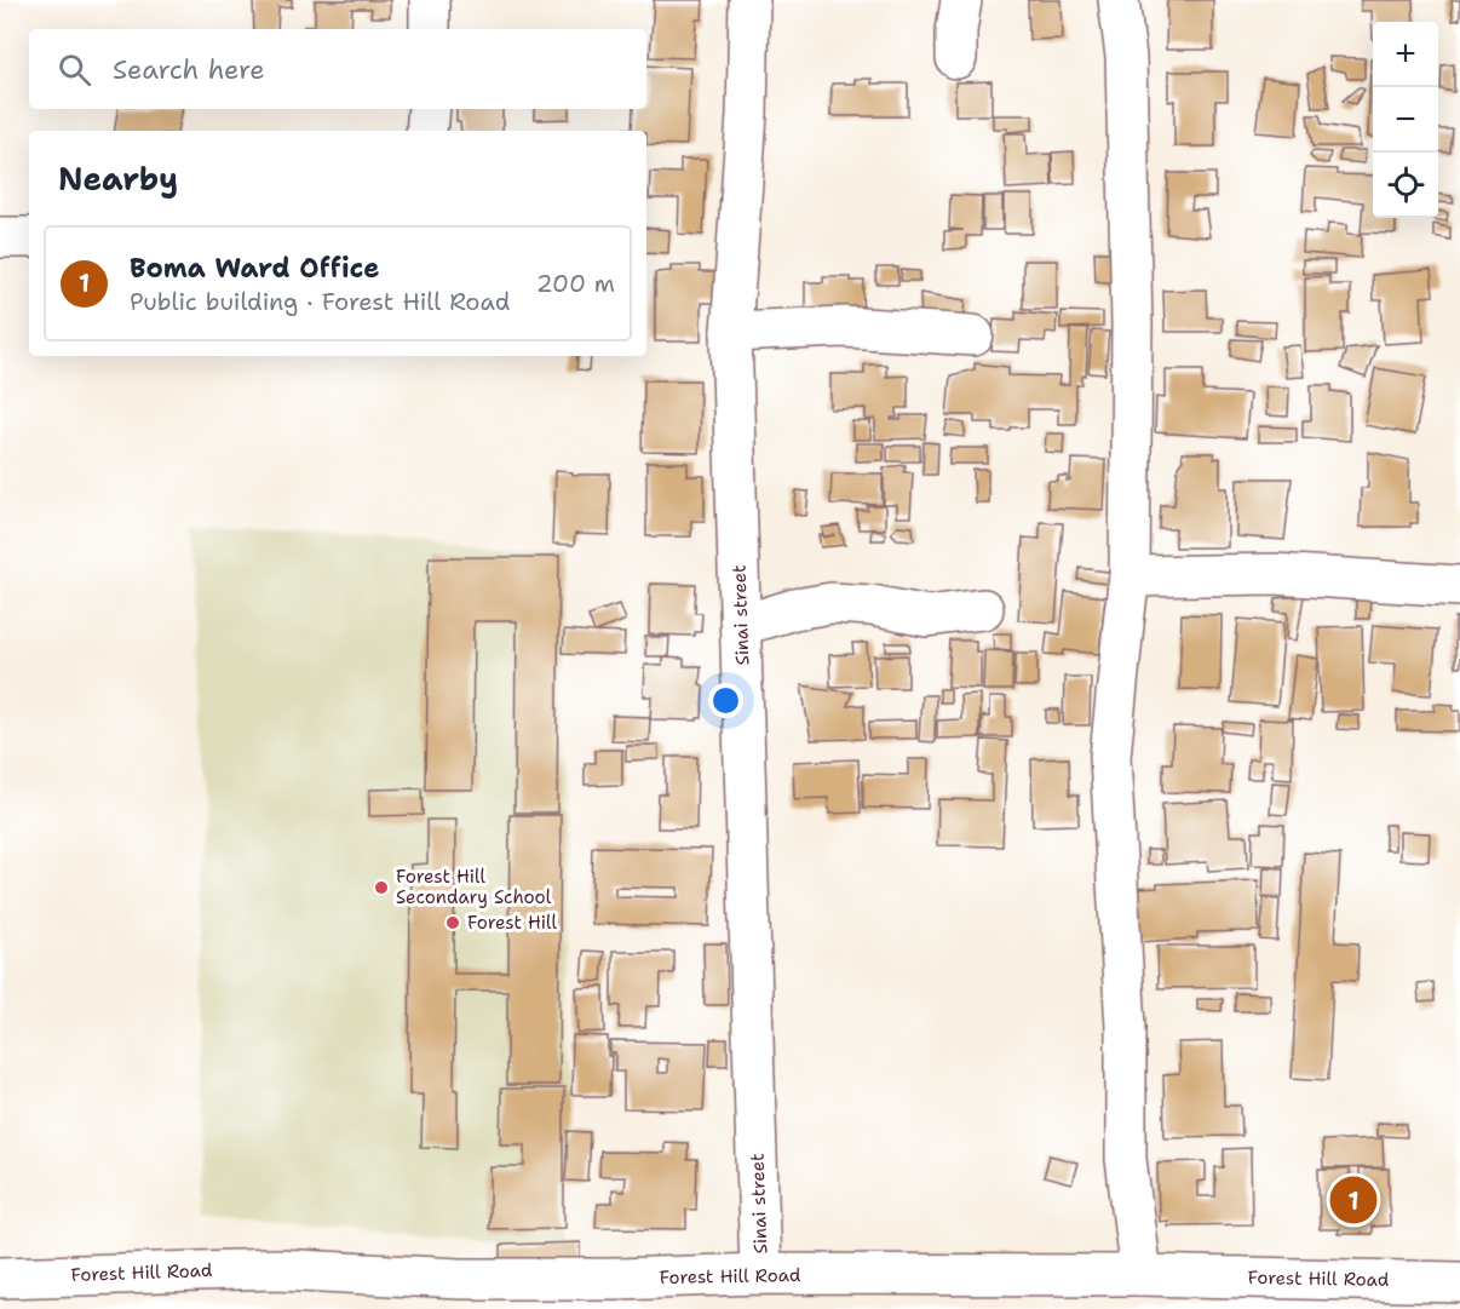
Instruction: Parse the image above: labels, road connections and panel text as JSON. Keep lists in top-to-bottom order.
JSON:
{
  "streets": {
    "street": ["Sinai street", "Forest Hill Road"]
  },
  "crossings": [
    ["Sinai street", "Forest Hill Road"]
  ],
  "places": ["Forest Hill Secondary School", "Forest Hill"],
  "page": {
    "map_buttons": ["+", "−"],
    "search": "Search here",
    "heading": "Nearby",
    "list": [
      {
        "mark": "1",
        "name": "Boma Ward Office",
        "note": "Public building · Forest Hill Road",
        "value": "200 m"
      }
    ],
    "pins": "1"
  }
}
